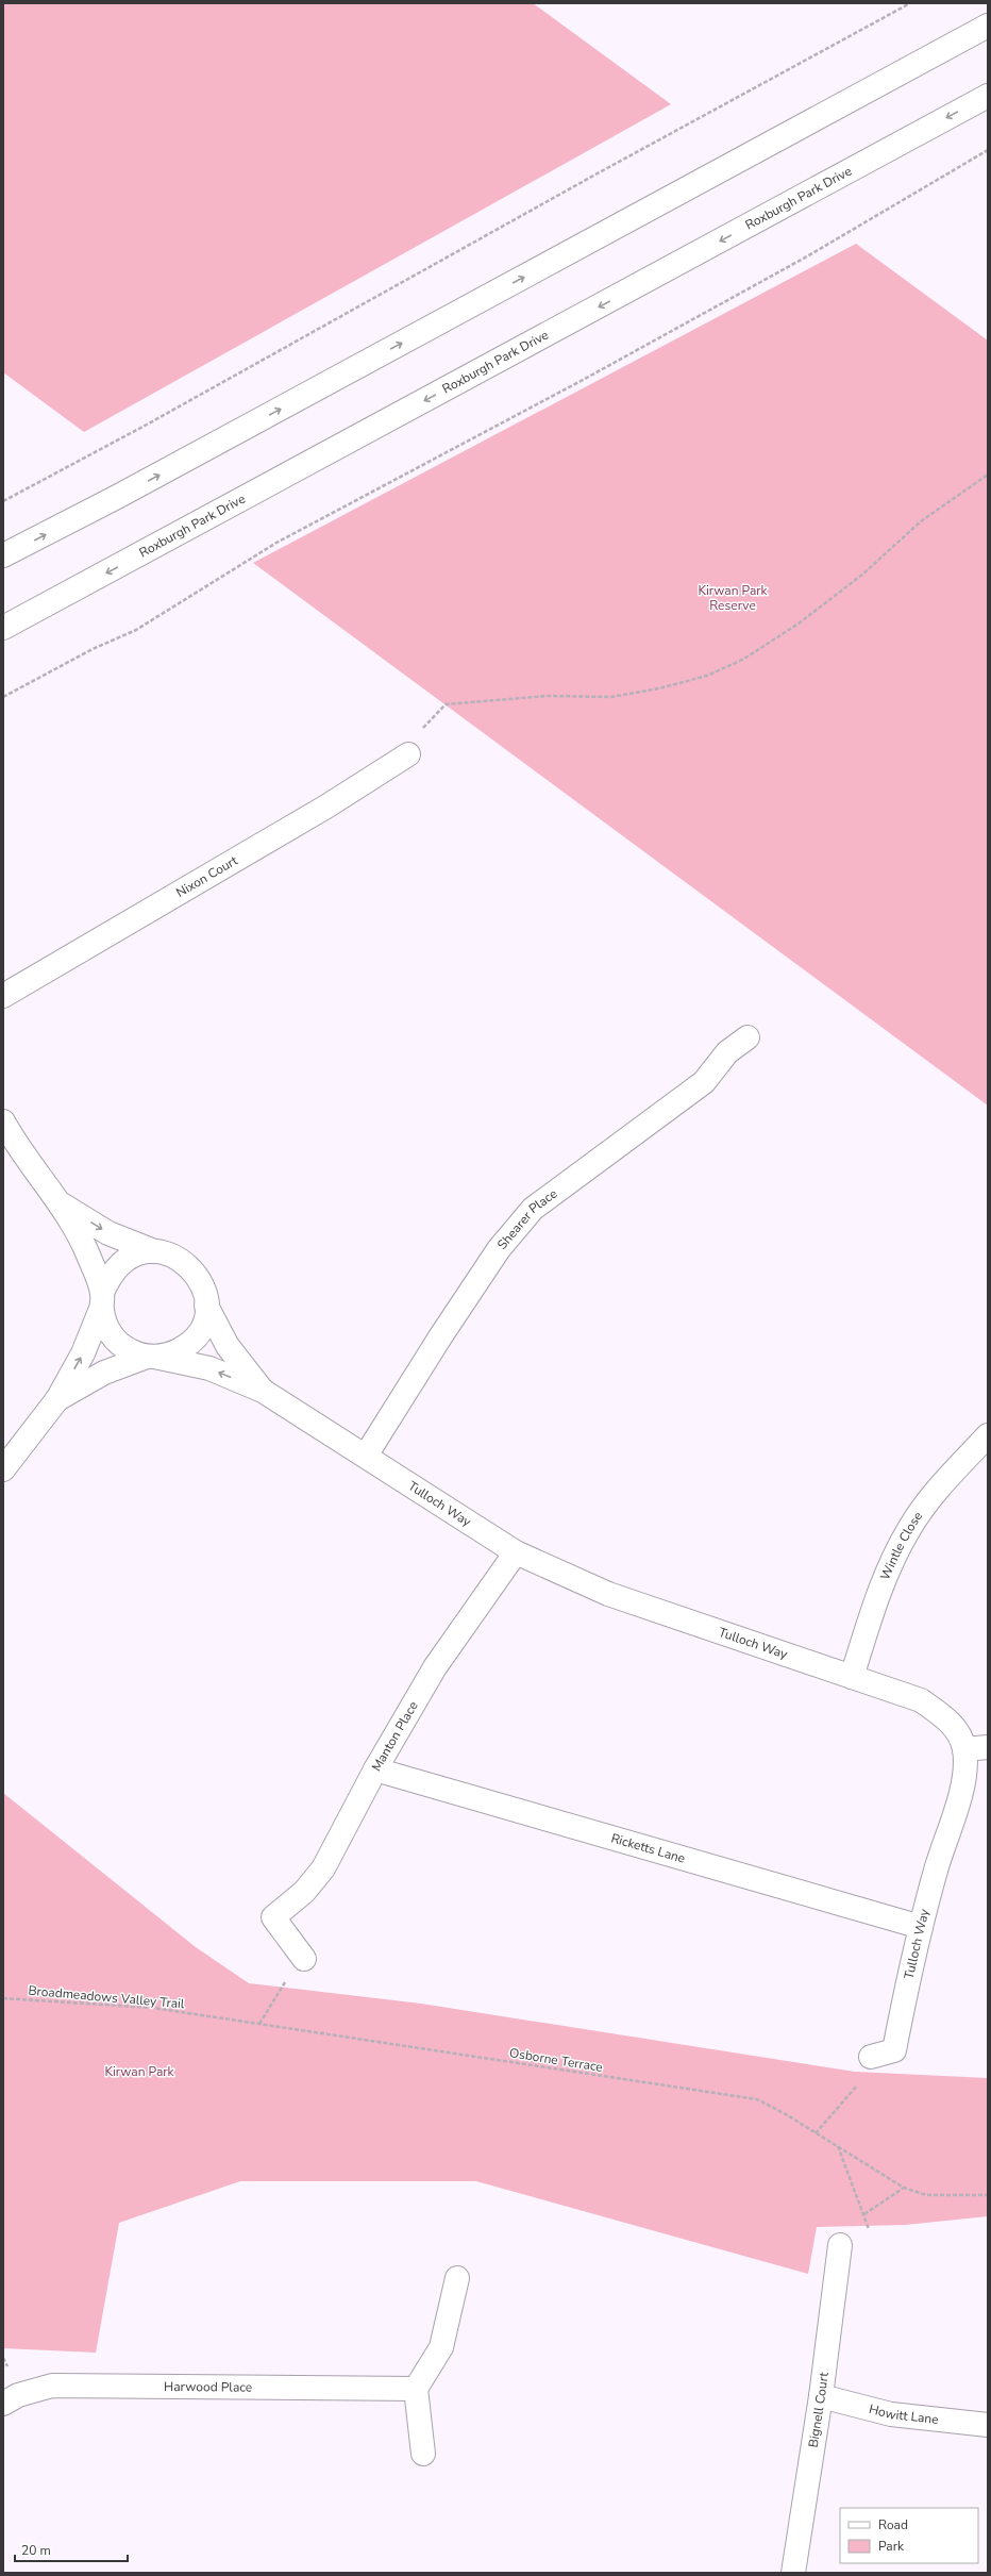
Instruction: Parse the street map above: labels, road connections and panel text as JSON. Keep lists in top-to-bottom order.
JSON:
{
  "streets": {
    "street": [
      "Roxburgh Park Drive",
      "Nixon Court",
      "Shearer Place",
      "Tulloch Way",
      "Wintle Close",
      "Manton Place",
      "Ricketts Lane",
      "Harwood Place",
      "Bignell Court",
      "Howitt Lane"
    ],
    "path": ["Broadmeadows Valley Trail", "Osborne Terrace"]
  },
  "crossings": [
    ["Shearer Place", "Tulloch Way"],
    ["Tulloch Way", "Wintle Close"],
    ["Tulloch Way", "Manton Place"],
    ["Tulloch Way", "Ricketts Lane"],
    ["Manton Place", "Ricketts Lane"],
    ["Broadmeadows Valley Trail", "Osborne Terrace"],
    ["Bignell Court", "Howitt Lane"]
  ],
  "parks": ["Kirwan Park Reserve", "Kirwan Park"],
  "legend": ["Road", "Park"],
  "scale_bar": "20 m"
}
